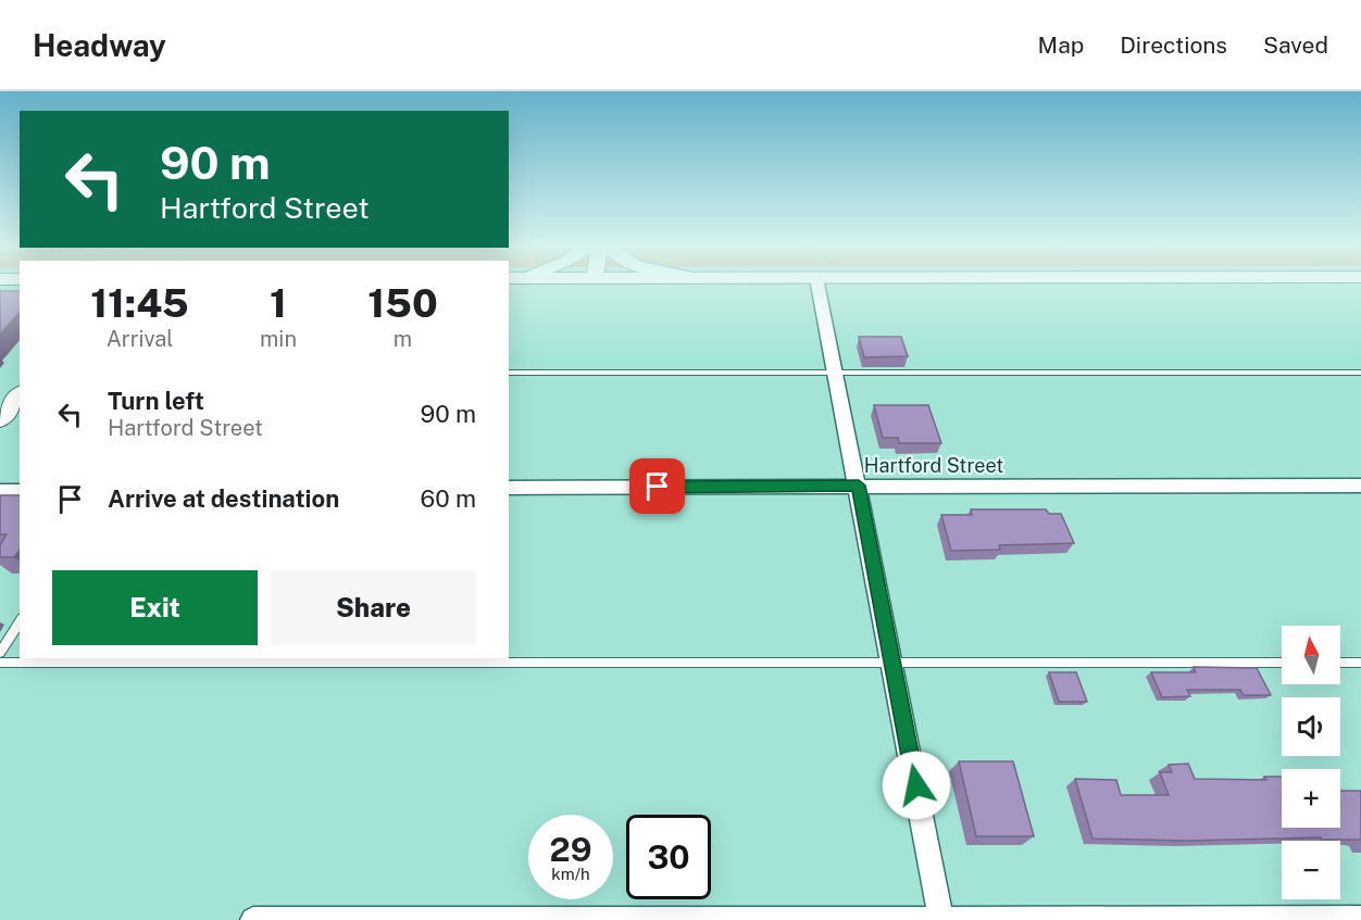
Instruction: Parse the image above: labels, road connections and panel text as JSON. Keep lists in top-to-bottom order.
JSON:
{
  "streets": {
    "street": ["Hartford Street"]
  },
  "north": "top",
  "page": {
    "header": "Headway",
    "nav": ["Map", "Directions", "Saved"],
    "turn": ["90 m", "Hartford Street"],
    "eta": [
      "11:45",
      "Arrival",
      "1",
      "min",
      "150",
      "m"
    ],
    "list": [
      {
        "name": "Turn left",
        "note": "Hartford Street",
        "value": "90 m"
      },
      {
        "name": "Arrive at destination",
        "value": "60 m"
      }
    ],
    "buttons": ["Exit", "Share"],
    "map_buttons": ["+", "−"],
    "speed": "29 km/h",
    "limit": "30"
  }
}
